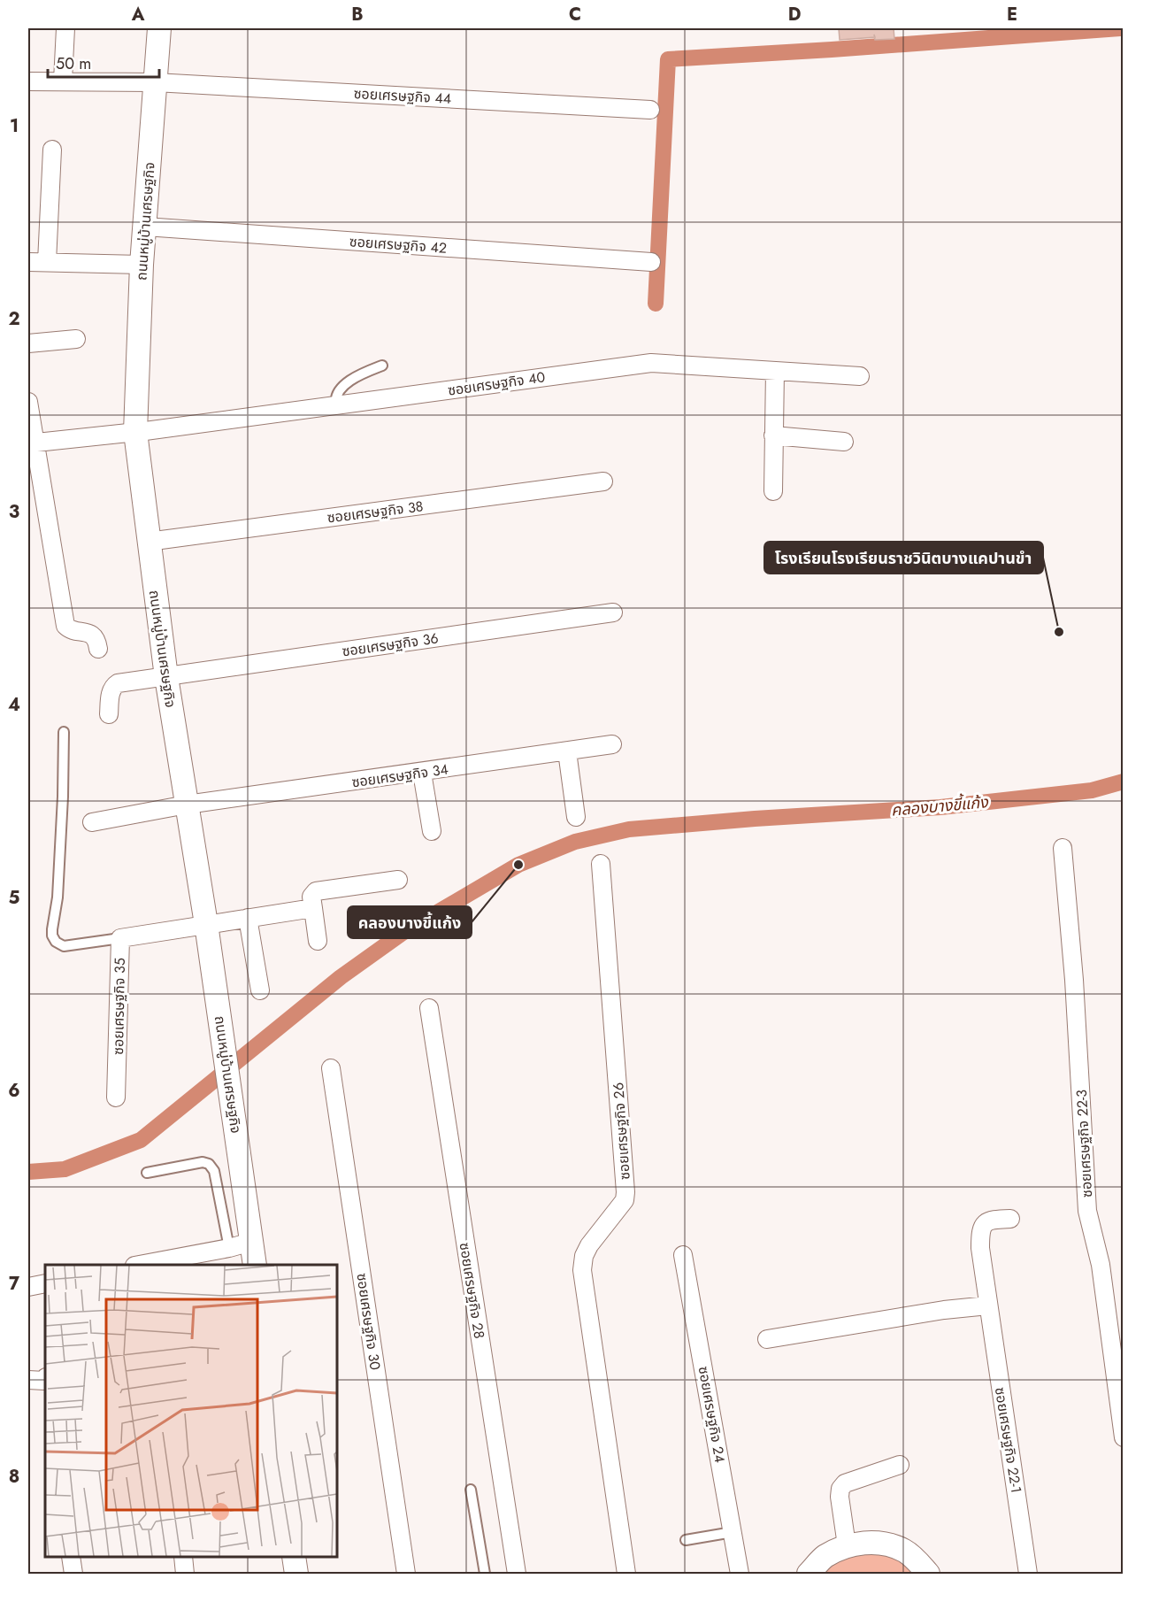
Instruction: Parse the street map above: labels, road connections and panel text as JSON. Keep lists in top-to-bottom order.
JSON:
{
  "streets": {
    "street": [
      "ซอยเศรษฐกิจ 44",
      "ถนนหมู่บ้านเศรษฐกิจ",
      "ซอยเศรษฐกิจ 42",
      "ซอยเศรษฐกิจ 40",
      "ซอยเศรษฐกิจ 38",
      "ซอยเศรษฐกิจ 36",
      "ซอยเศรษฐกิจ 34",
      "ซอยเศรษฐกิจ 35",
      "ซอยเศรษฐกิจ 26",
      "ซอยเศรษฐกิจ 22-3",
      "ซอยเศรษฐกิจ 28",
      "ซอยเศรษฐกิจ 30",
      "ซอยเศรษฐกิจ 24",
      "ซอยเศรษฐกิจ 22-1"
    ]
  },
  "crossings": [
    ["ซอยเศรษฐกิจ 44", "ถนนหมู่บ้านเศรษฐกิจ"],
    ["ถนนหมู่บ้านเศรษฐกิจ", "ซอยเศรษฐกิจ 42"],
    ["ถนนหมู่บ้านเศรษฐกิจ", "ซอยเศรษฐกิจ 40"],
    ["ถนนหมู่บ้านเศรษฐกิจ", "ซอยเศรษฐกิจ 38"],
    ["ถนนหมู่บ้านเศรษฐกิจ", "ซอยเศรษฐกิจ 36"],
    ["ถนนหมู่บ้านเศรษฐกิจ", "ซอยเศรษฐกิจ 34"],
    ["ถนนหมู่บ้านเศรษฐกิจ", "ซอยเศรษฐกิจ 35"]
  ],
  "water": ["คลองบางขี้แก้ง"],
  "places": ["โรงเรียนโรงเรียนราชวินิตบางแคปานขำ", "คลองบางขี้แก้ง"],
  "scale_bar": "50 m",
  "grid": {
    "columns": [
      "A",
      "B",
      "C",
      "D",
      "E"
    ],
    "rows": [
      "1",
      "2",
      "3",
      "4",
      "5",
      "6",
      "7",
      "8"
    ]
  }
}
